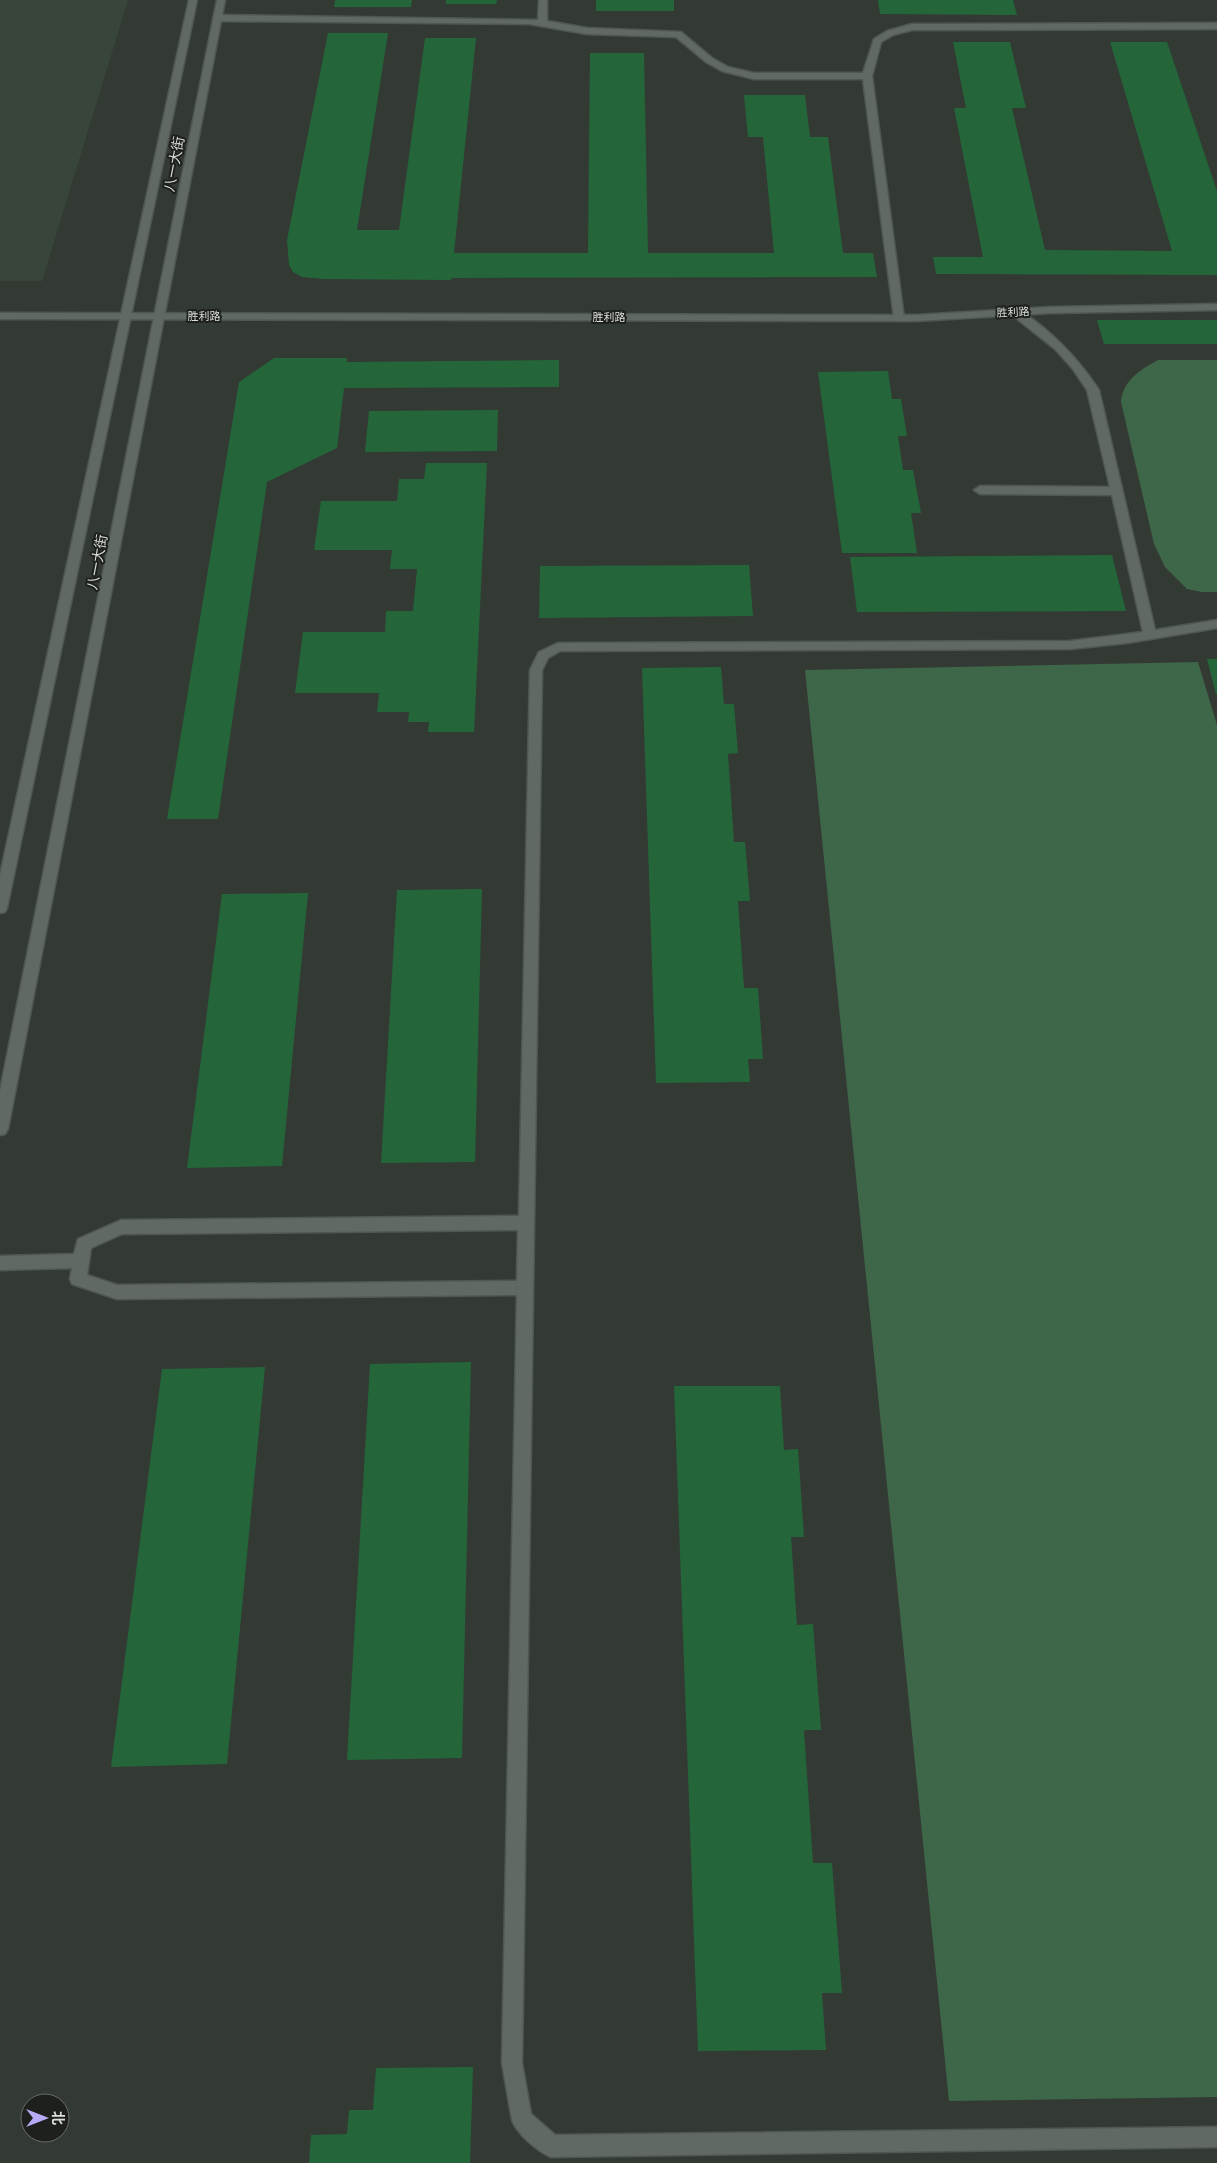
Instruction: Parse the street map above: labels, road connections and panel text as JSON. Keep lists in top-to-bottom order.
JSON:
{
  "streets": {
    "street": ["八一大街", "胜利路"]
  },
  "crossings": [
    ["八一大街", "胜利路"]
  ],
  "north": "right"
}
